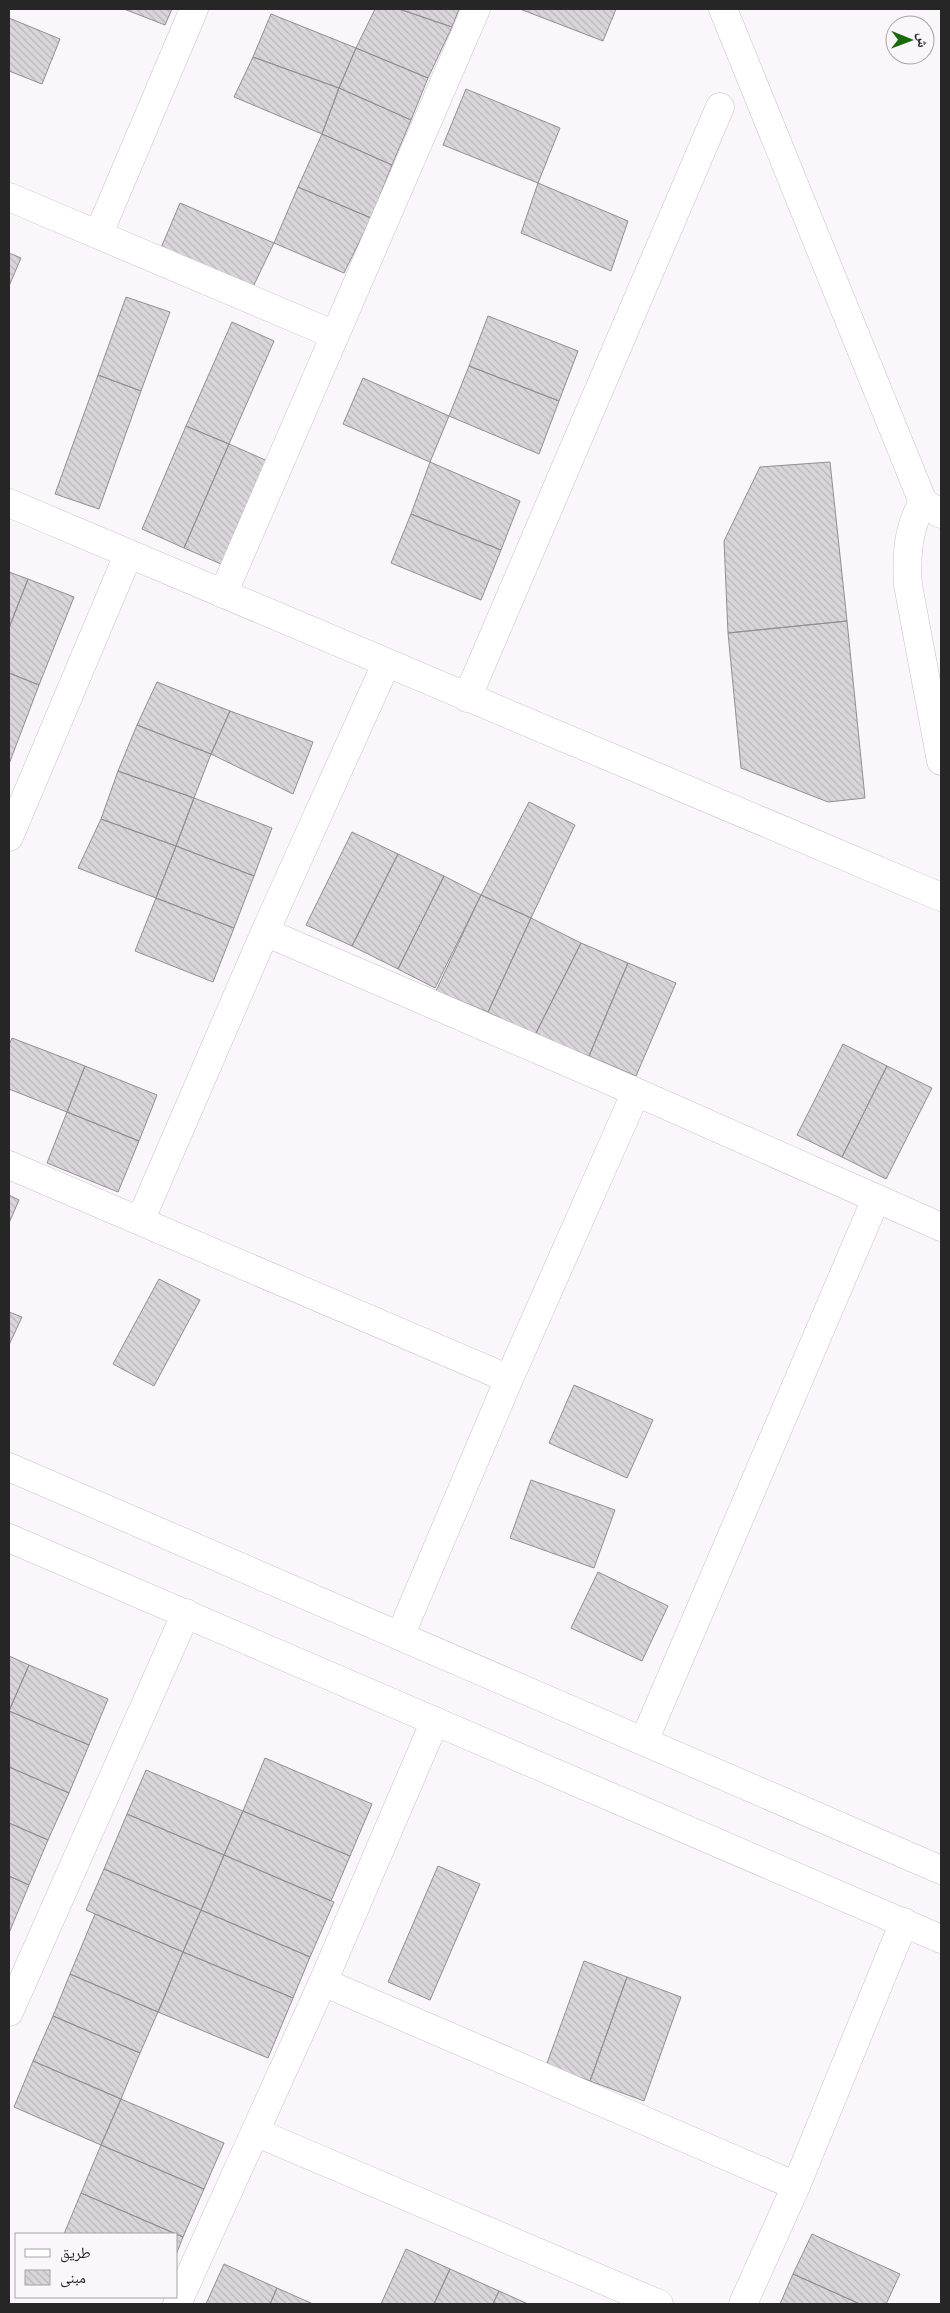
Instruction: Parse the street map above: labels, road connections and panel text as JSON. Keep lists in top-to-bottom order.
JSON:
{
  "legend": ["طريق", "مبنى"],
  "north": "right"
}
